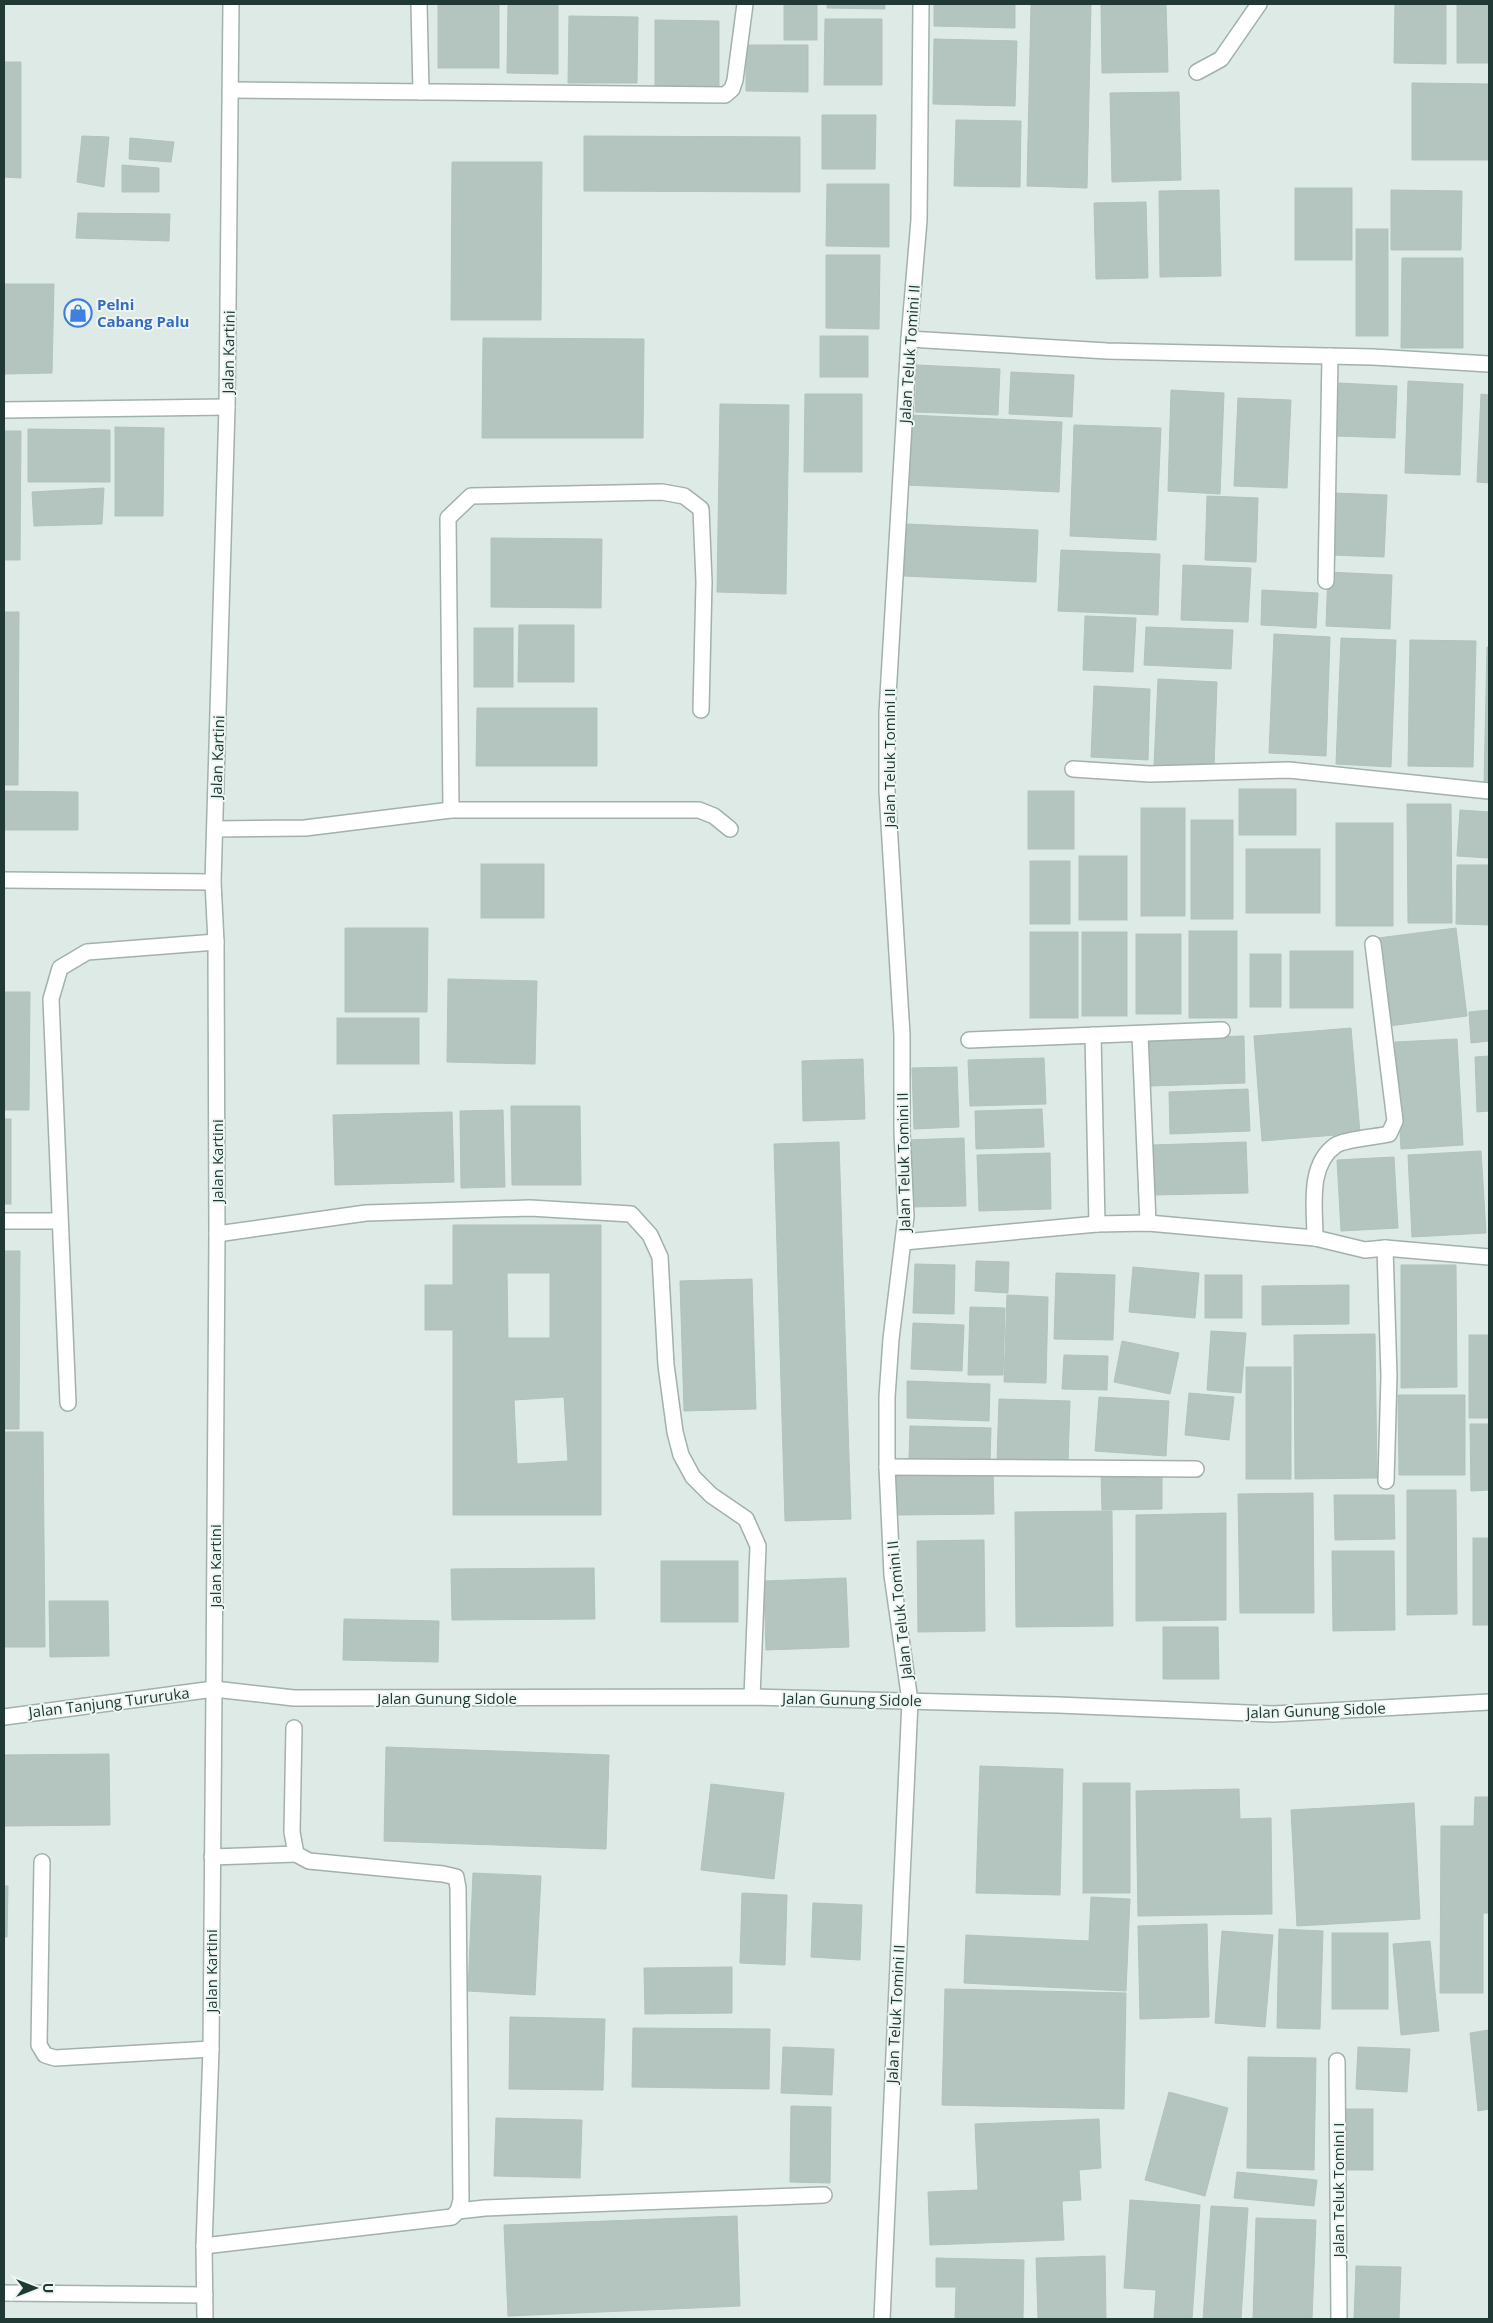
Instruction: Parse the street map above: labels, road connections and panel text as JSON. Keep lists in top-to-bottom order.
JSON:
{
  "streets": {
    "street": [
      "Jalan Kartini",
      "Jalan Teluk Tomini II",
      "Jalan Gunung Sidole",
      "Jalan Tanjung Tururuka",
      "Jalan Teluk Tomini I"
    ]
  },
  "crossings": [
    ["Jalan Kartini", "Jalan Gunung Sidole"],
    ["Jalan Kartini", "Jalan Tanjung Tururuka"],
    ["Jalan Teluk Tomini II", "Jalan Gunung Sidole"],
    ["Jalan Gunung Sidole", "Jalan Tanjung Tururuka"]
  ],
  "places": {
    "shop": ["Pelni Cabang Palu"]
  },
  "north": "right"
}
